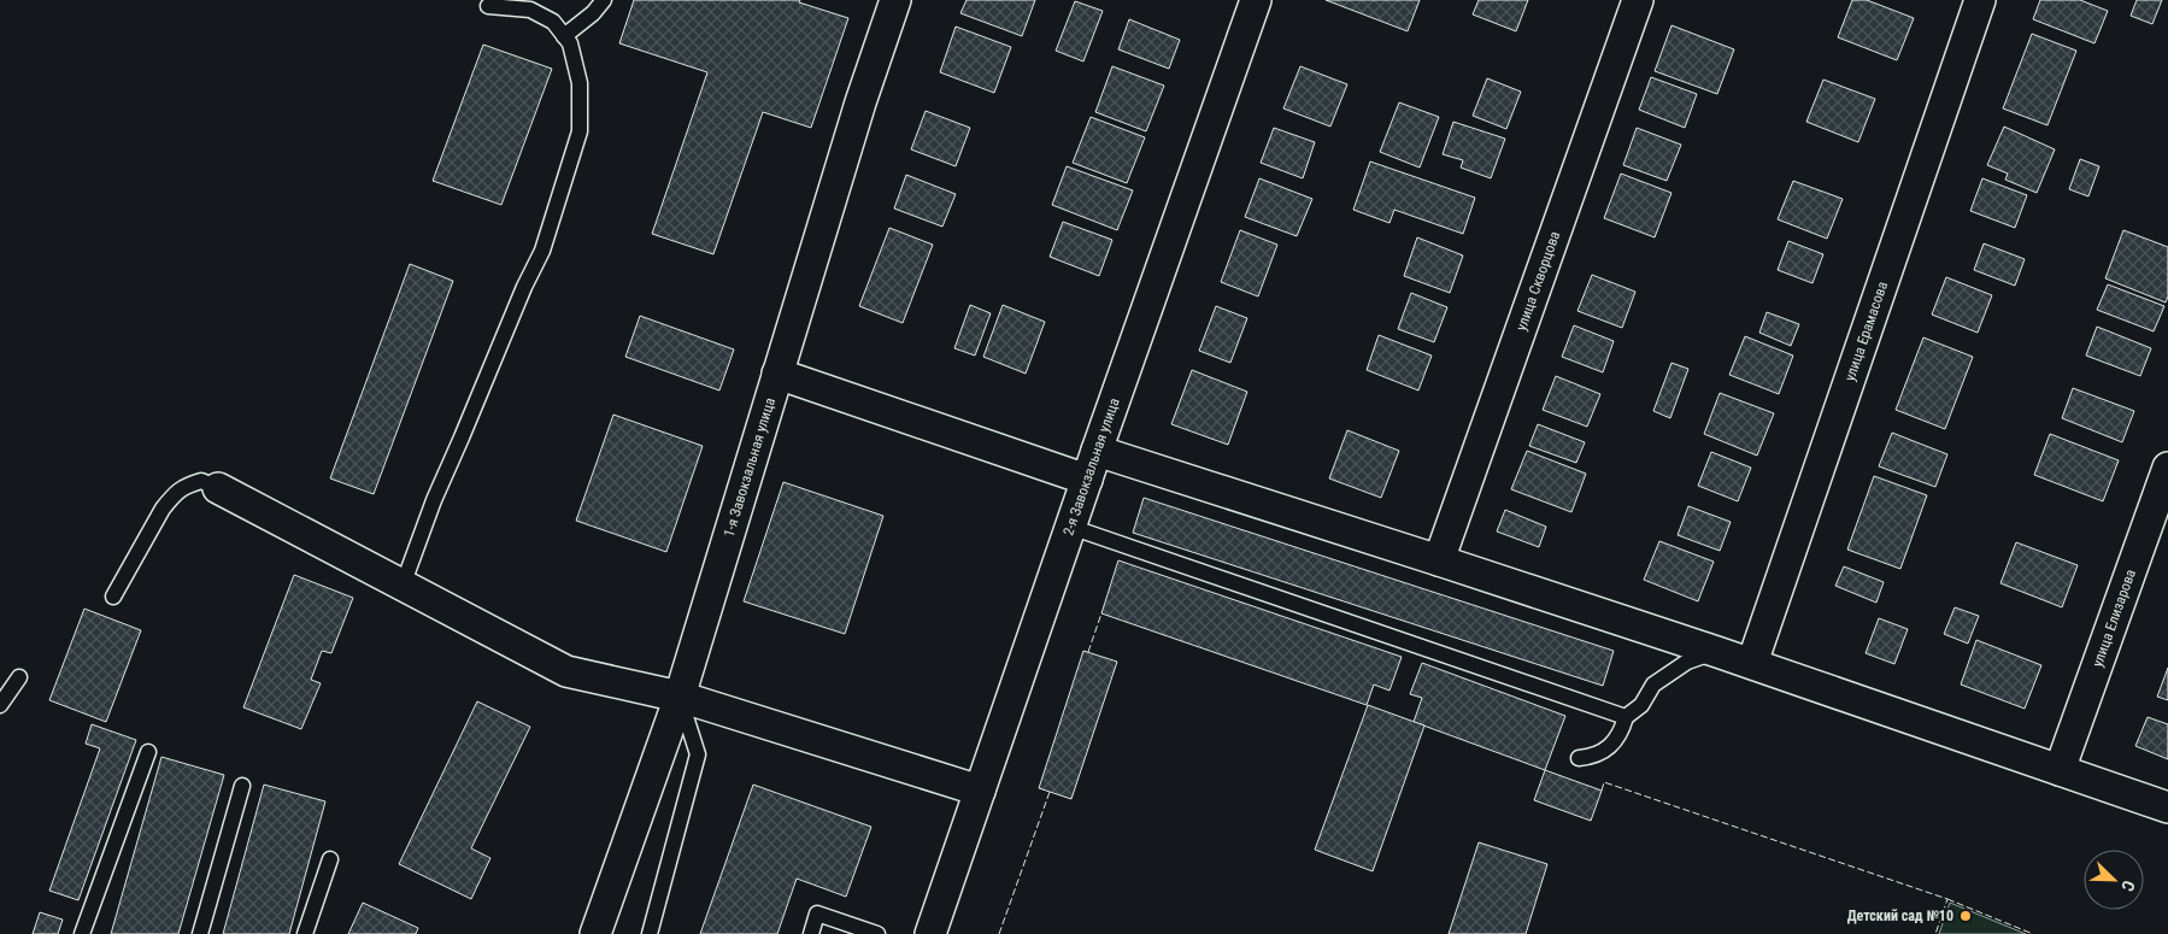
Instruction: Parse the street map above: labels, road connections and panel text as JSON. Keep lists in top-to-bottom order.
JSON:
{
  "streets": {
    "street": [
      "улица Скворцова",
      "улица Ерамасова",
      "2-я Завокзальная улица",
      "1-я Завокзальная улица",
      "улица Елизарова"
    ]
  },
  "places": ["Детский сад №10"],
  "north": "bottom right"
}
